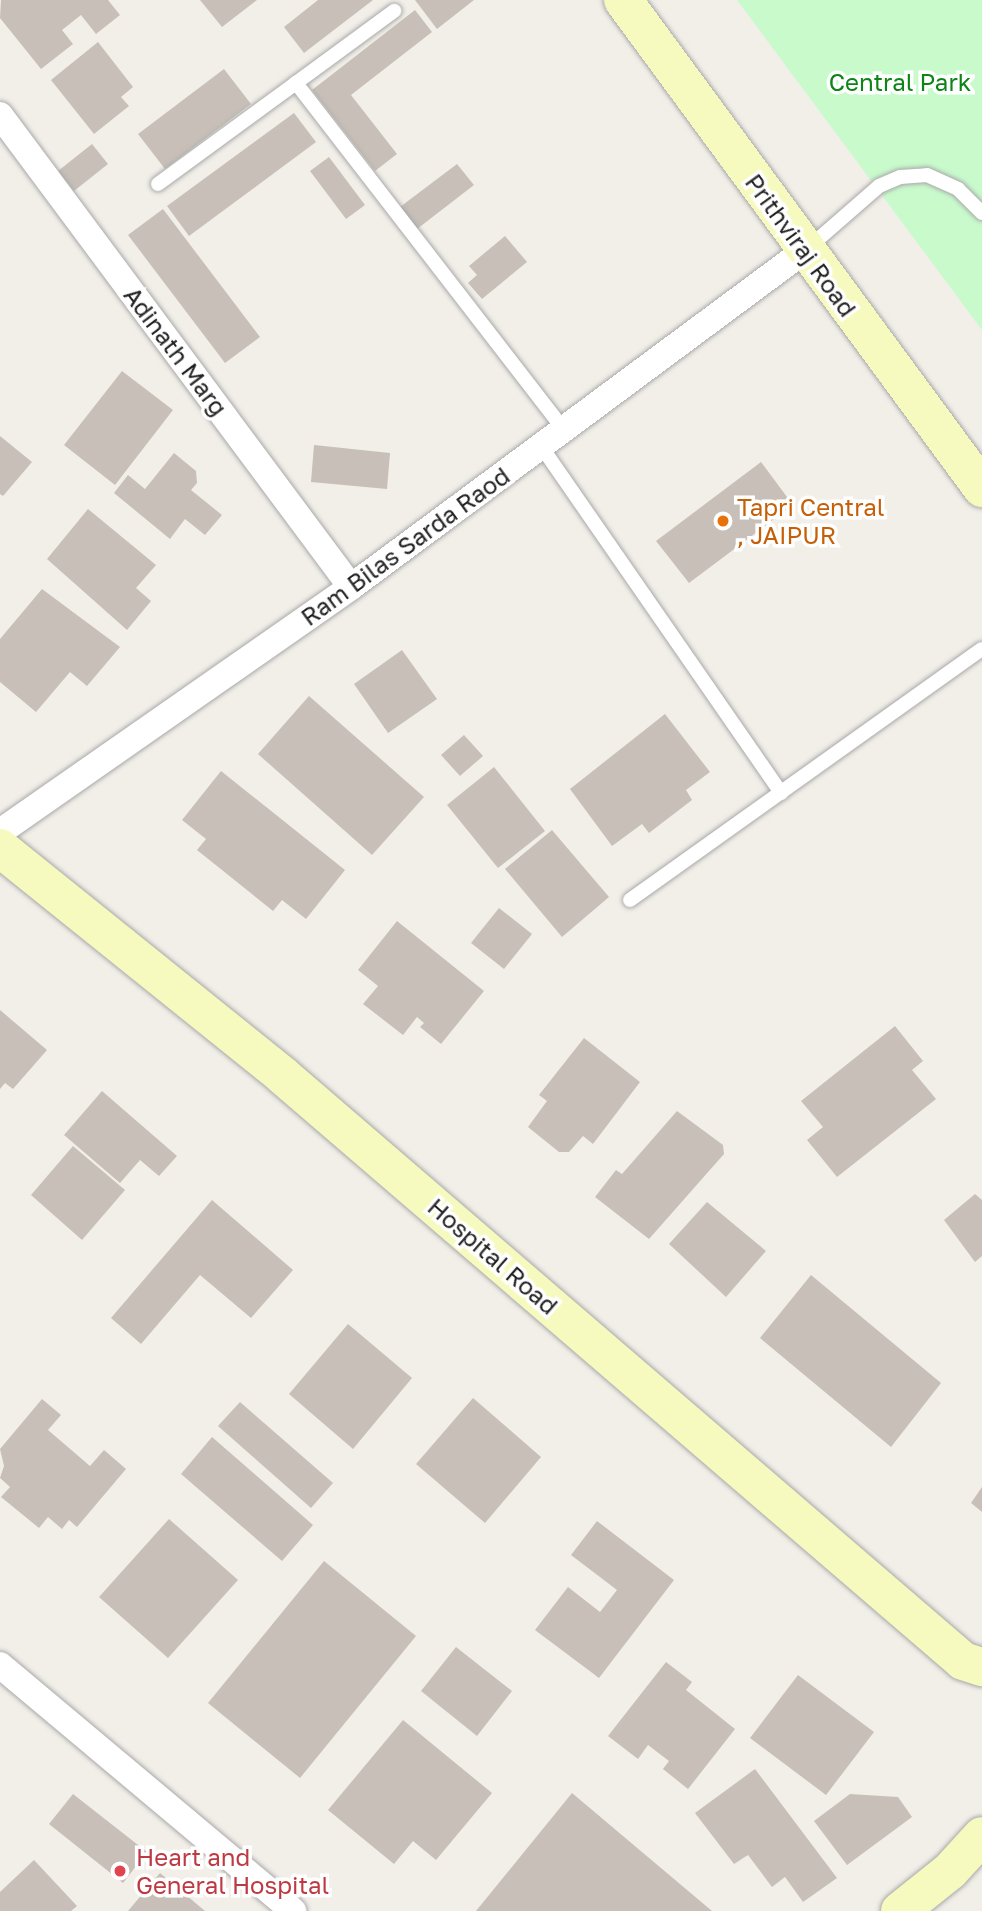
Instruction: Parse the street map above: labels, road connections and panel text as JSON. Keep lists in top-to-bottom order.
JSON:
{
  "streets": {
    "street": [
      "Prithviraj Road",
      "Adinath Marg",
      "Ram Bilas Sarda Raod",
      "Hospital Road"
    ]
  },
  "crossings": [
    ["Prithviraj Road", "Ram Bilas Sarda Raod"],
    ["Adinath Marg", "Ram Bilas Sarda Raod"]
  ],
  "parks": ["Central Park"],
  "places": ["Tapri Central , JAIPUR", "Heart and General Hospital"]
}
